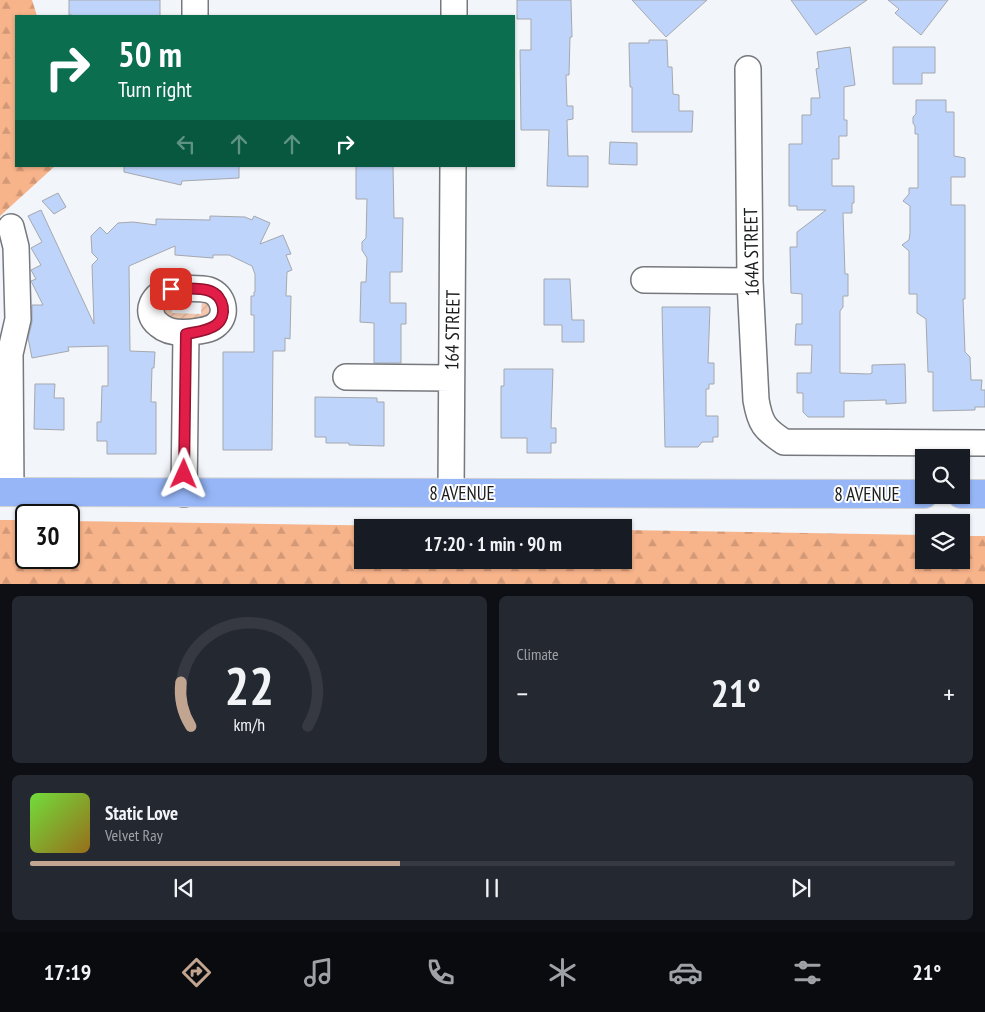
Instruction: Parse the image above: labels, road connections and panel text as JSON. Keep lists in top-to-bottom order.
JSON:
{
  "streets": {
    "main road": ["8 AVENUE"],
    "street": ["164A STREET", "164 STREET"]
  },
  "crossings": [
    ["164 STREET", "8 AVENUE"]
  ],
  "page": {
    "turn": ["50 m", "Turn right"],
    "limit": "30",
    "trip": "17:20 · 1 min · 90 m",
    "tile": "Climate",
    "heat": ["−", "21°", "+"],
    "song": ["Static Love", "Velvet Ray"],
    "tabs": ["17:19", "21°"],
    "gauge": ["22", "km/h"]
  }
}
